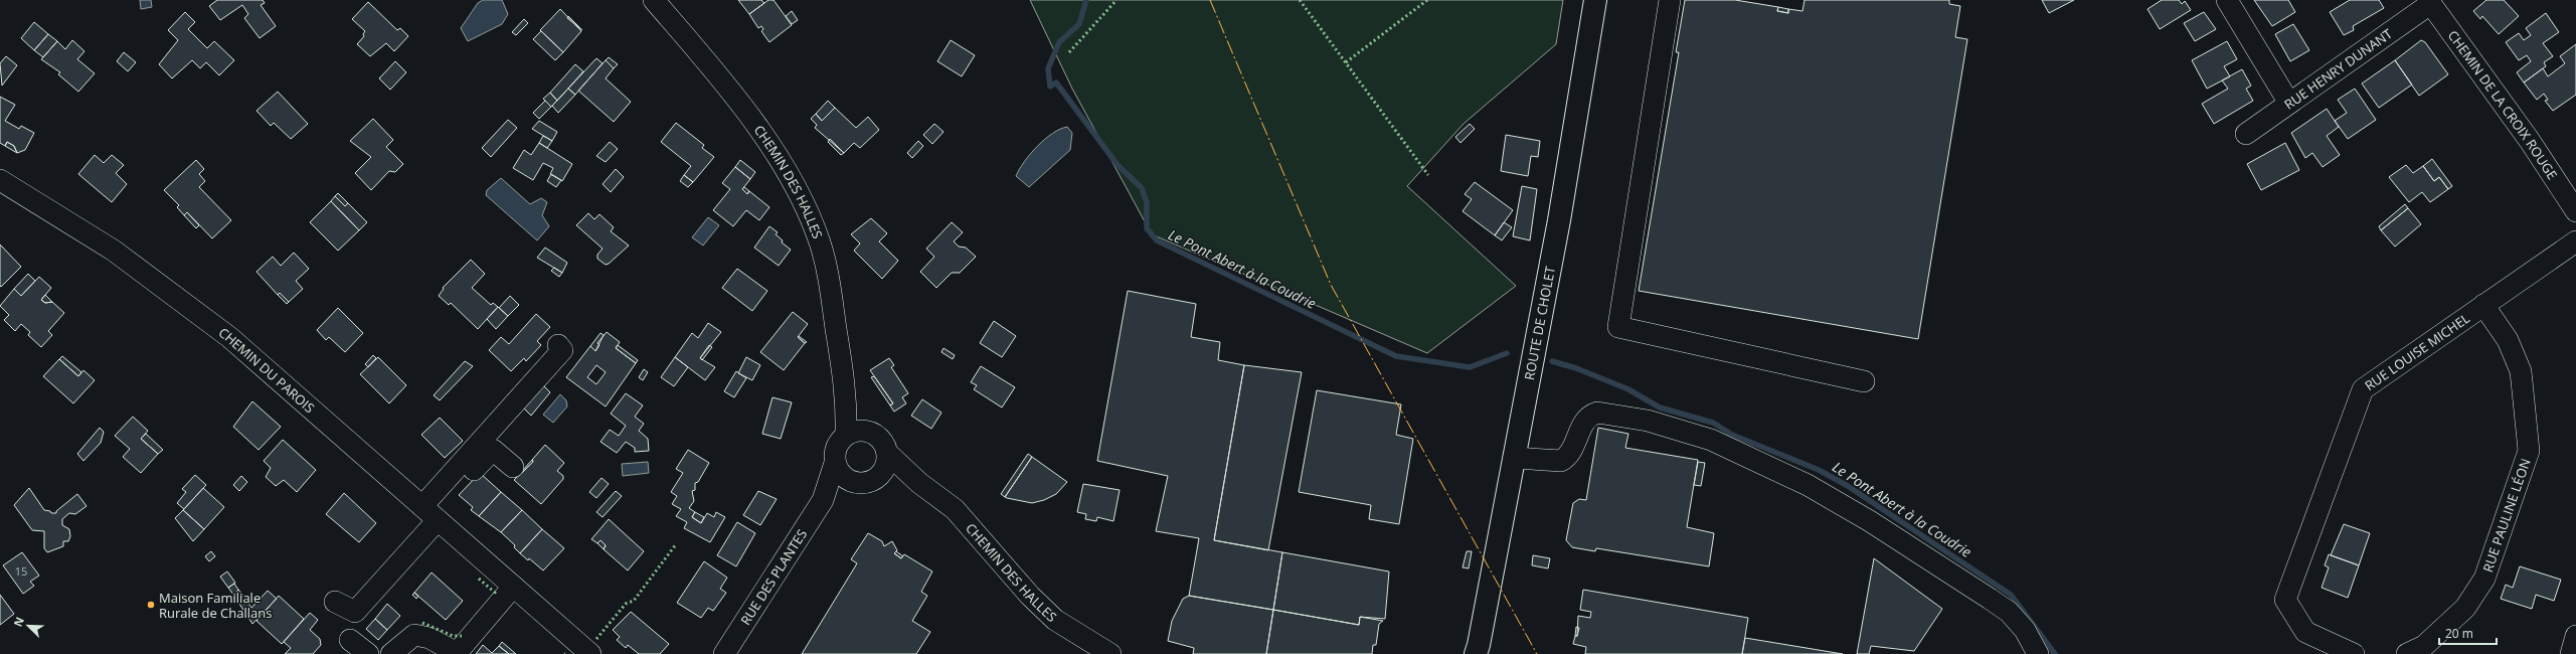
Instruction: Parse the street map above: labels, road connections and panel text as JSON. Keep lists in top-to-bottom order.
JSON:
{
  "streets": {
    "main road": ["ROUTE DE CHOLET"],
    "street": [
      "RUE HENRY DUNANT",
      "CHEMIN DE LA CROIX ROUGE",
      "CHEMIN DES HALLES",
      "RUE LOUISE MICHEL",
      "CHEMIN DU PAROIS",
      "RUE PAULINE LÉON",
      "RUE DES PLANTES"
    ]
  },
  "crossings": [
    ["RUE HENRY DUNANT", "CHEMIN DE LA CROIX ROUGE"],
    ["CHEMIN DES HALLES", "RUE DES PLANTES"],
    ["RUE LOUISE MICHEL", "RUE PAULINE LÉON"]
  ],
  "water": ["Le Pont Abert à la Coudrie"],
  "places": ["Maison Familiale Rurale de Challans"],
  "house_numbers": ["15"],
  "scale_bar": "20 m",
  "north": "top left"
}
